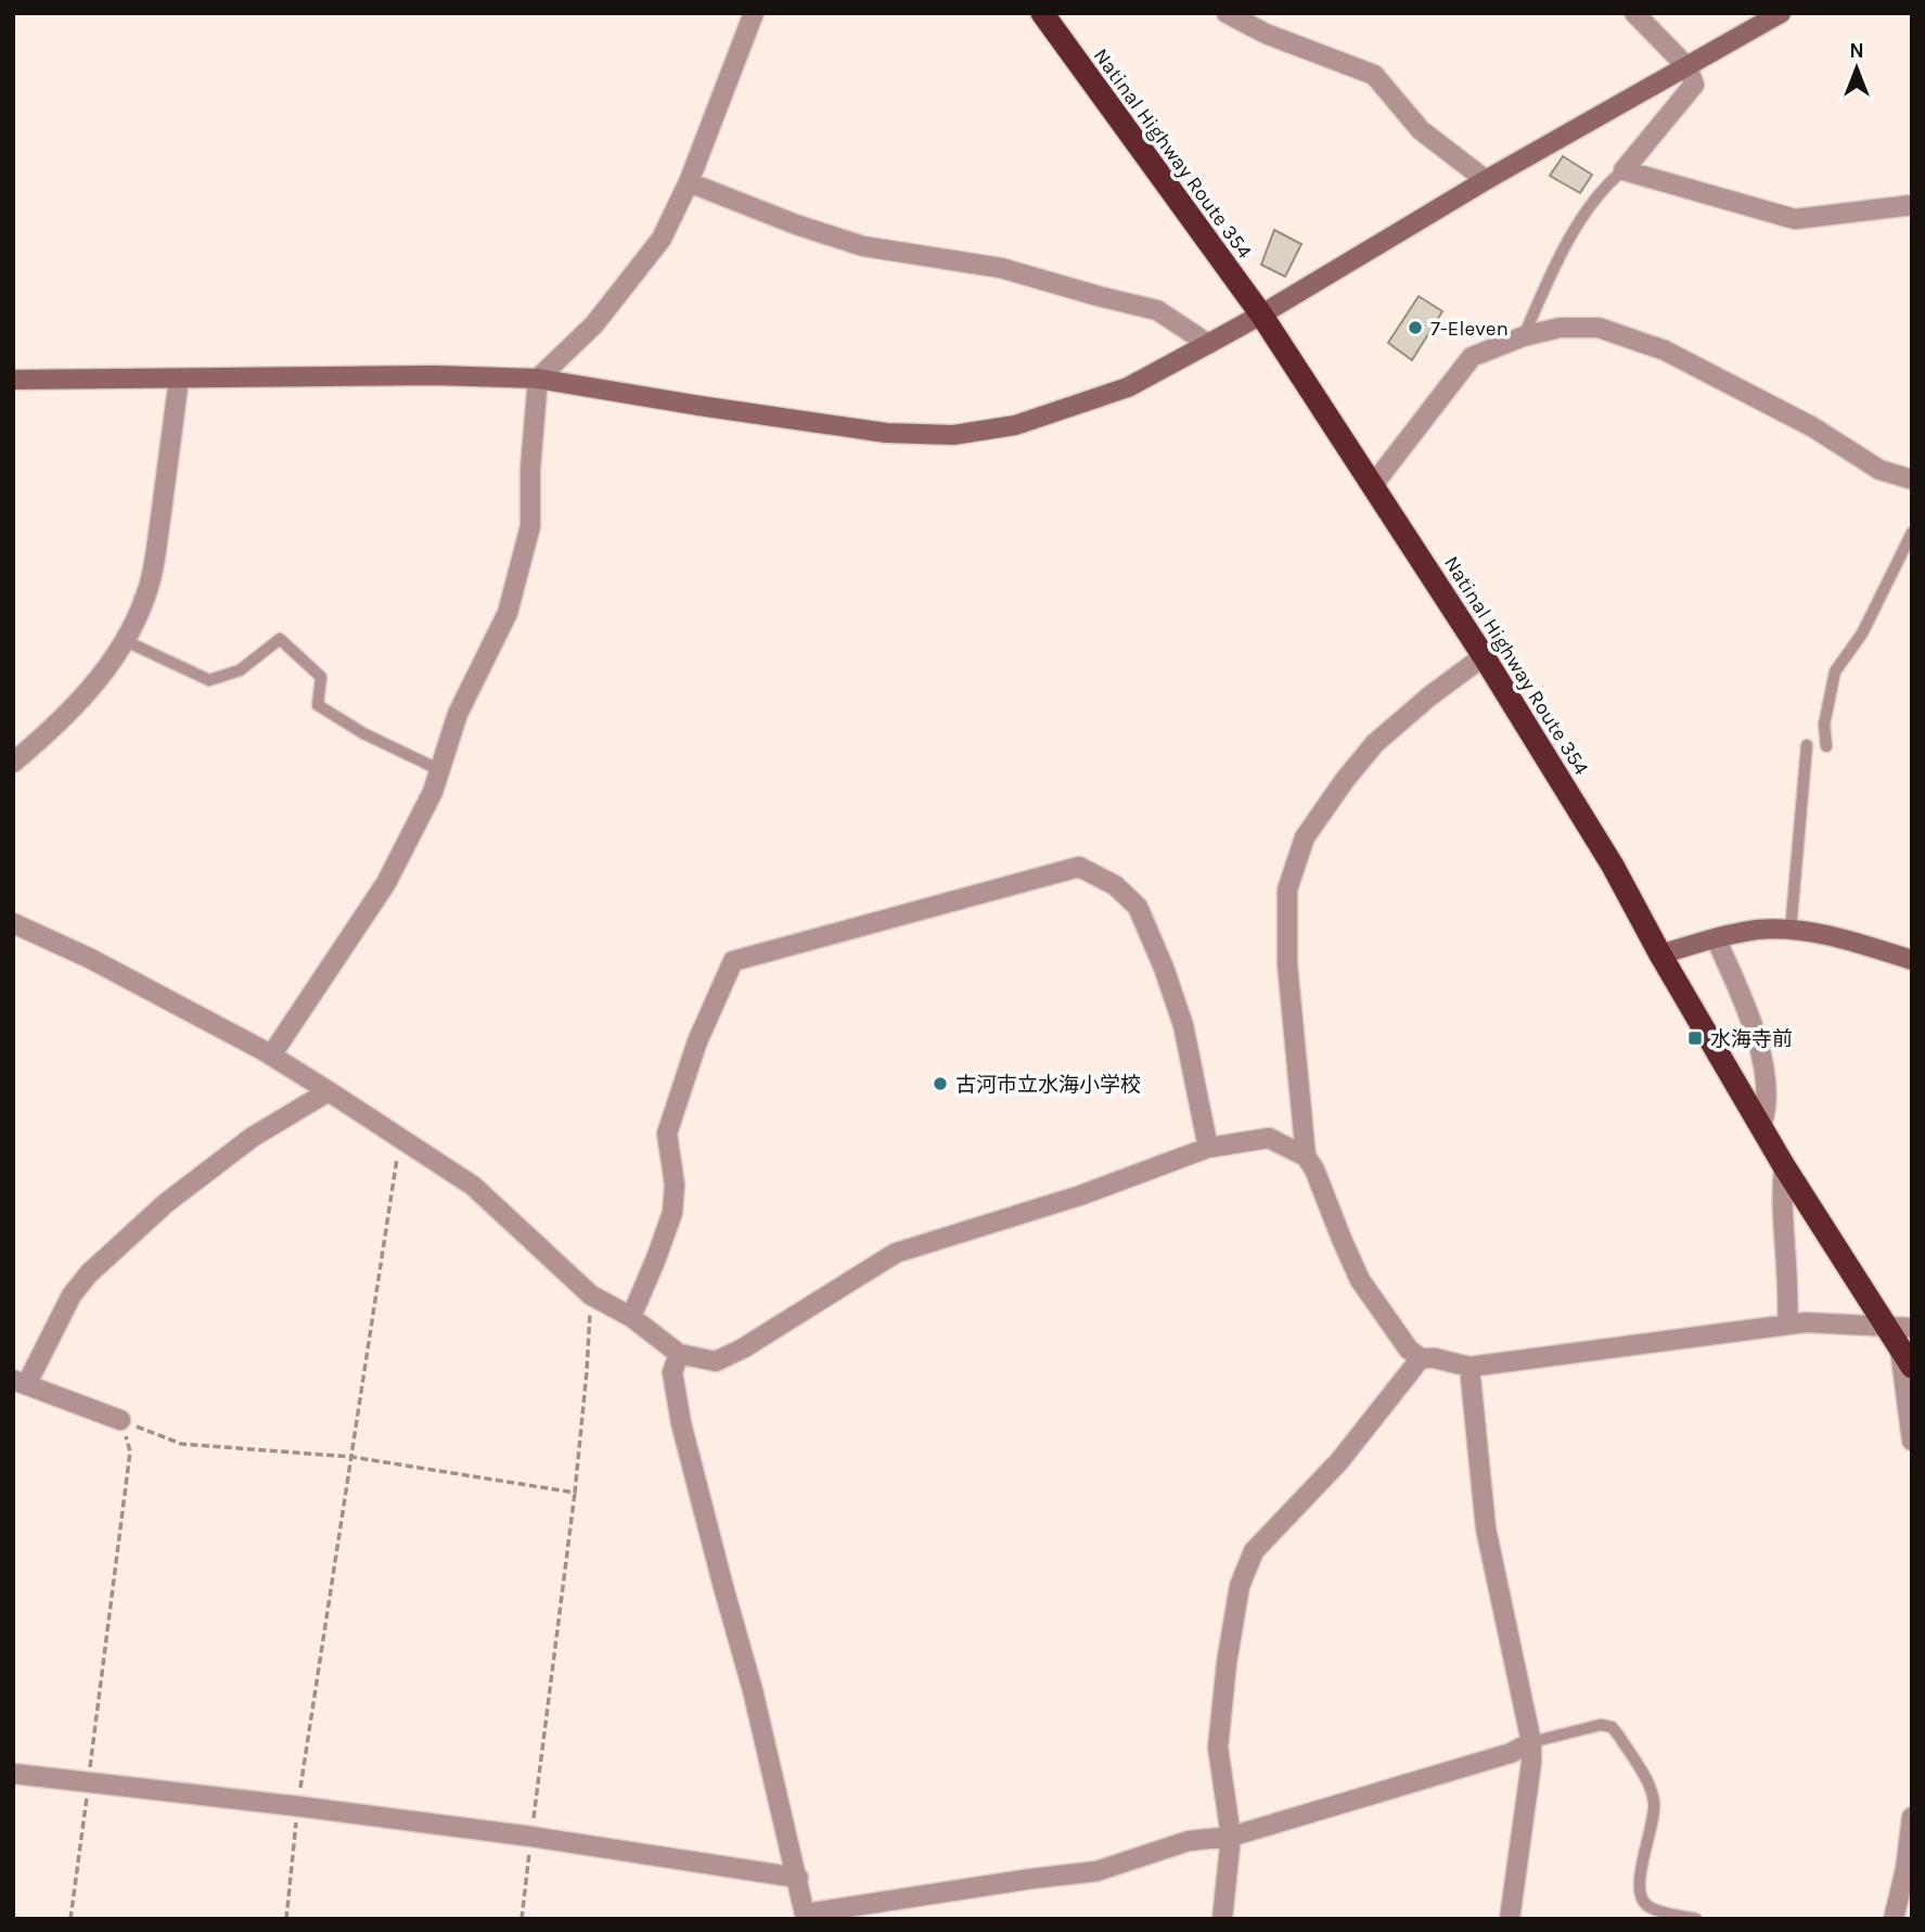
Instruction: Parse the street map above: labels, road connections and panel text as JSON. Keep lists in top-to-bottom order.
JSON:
{
  "streets": {
    "highway": ["Natinal Highway Route 354"]
  },
  "places": {
    "other": ["7-Eleven", "古河市立水海小学校"],
    "transit": ["水海寺前"]
  },
  "north": "top"
}
